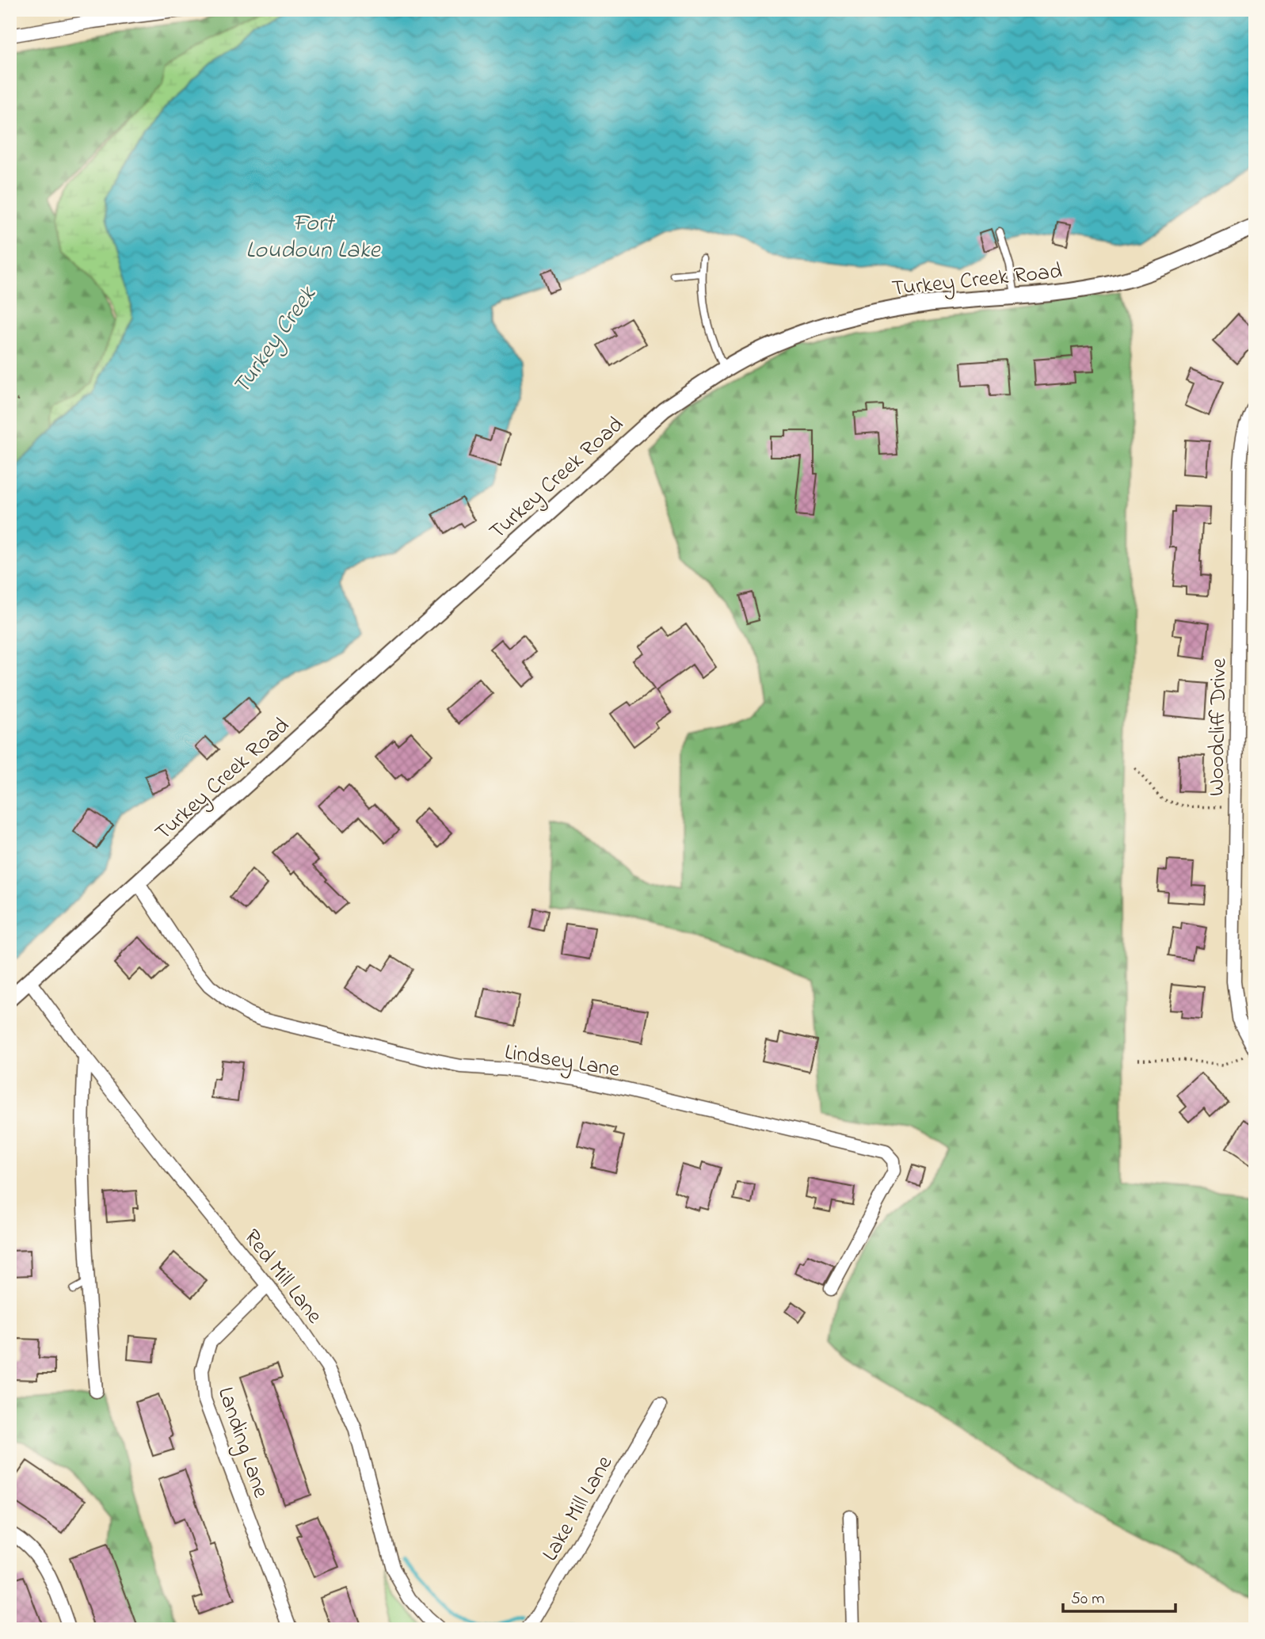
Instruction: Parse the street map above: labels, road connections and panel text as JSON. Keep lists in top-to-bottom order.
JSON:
{
  "streets": {
    "street": [
      "Turkey Creek Road",
      "Woodcliff Drive",
      "Lindsey Lane",
      "Red Mill Lane",
      "Landing Lane",
      "Lake Mill Lane"
    ]
  },
  "crossings": [
    ["Turkey Creek Road", "Lindsey Lane"],
    ["Turkey Creek Road", "Red Mill Lane"],
    ["Red Mill Lane", "Landing Lane"]
  ],
  "water": ["Fort Loudoun Lake", "Turkey Creek"],
  "scale_bar": "50 m"
}
